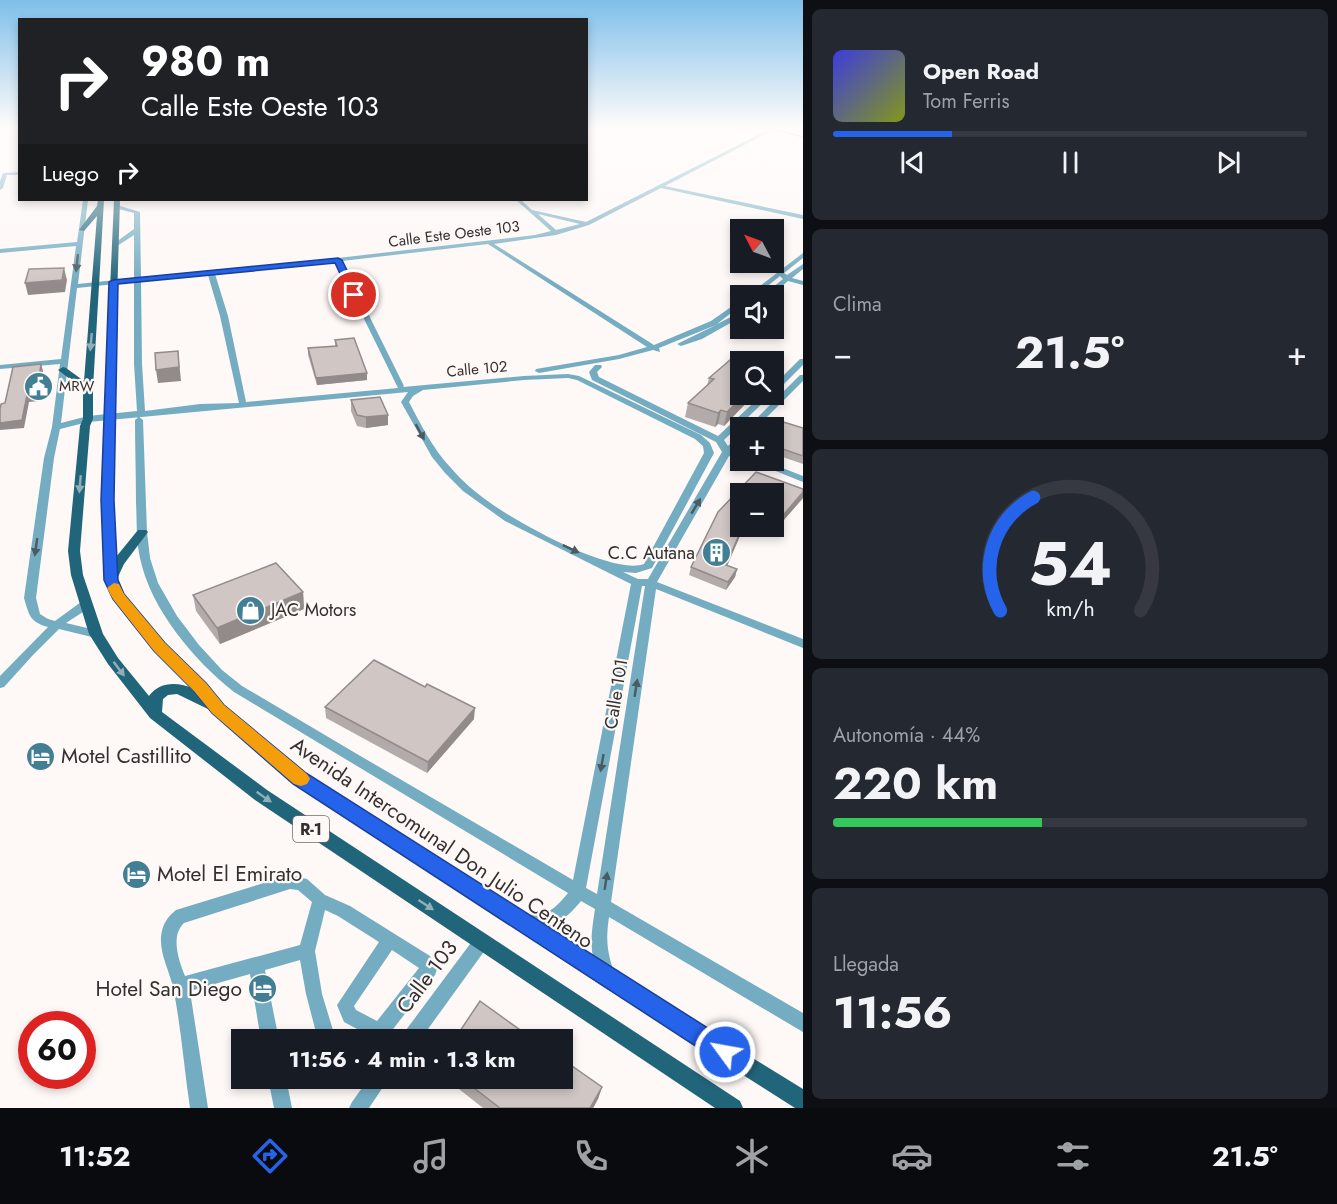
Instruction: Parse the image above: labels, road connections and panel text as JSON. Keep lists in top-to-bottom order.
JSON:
{
  "streets": {
    "main road": ["R-1", "Avenida Intercomunal Don Julio Centeno"],
    "street": [
      "Calle Este Oeste 103",
      "Calle 102",
      "Calle 101",
      "Calle 103"
    ]
  },
  "crossings": [
    ["Calle Este Oeste 103", "R-1"],
    ["Calle Este Oeste 103", "Avenida Intercomunal Don Julio Centeno"],
    ["Calle 102", "R-1"],
    ["Calle 102", "Avenida Intercomunal Don Julio Centeno"],
    ["Calle 101", "Avenida Intercomunal Don Julio Centeno"],
    ["R-1", "Calle 103"]
  ],
  "places": {
    "public building": ["MRW"],
    "building": ["C.C Autana"],
    "shop": ["JAC Motors"],
    "hotel": ["Motel Castillito", "Motel El Emirato", "Hotel San Diego"]
  },
  "north": "top left",
  "page": {
    "turn": ["980 m", "Calle Este Oeste 103"],
    "song": ["Open Road", "Tom Ferris"],
    "then": "Luego",
    "map_buttons": ["+", "−"],
    "tile": [
      "Clima",
      ["Autonomía · 44%", "220 km"],
      ["Llegada", "11:56"]
    ],
    "heat": ["−", "21.5°", "+"],
    "limit": "60",
    "trip": "11:56 · 4 min · 1.3 km",
    "tabs": ["11:52", "21.5°"],
    "gauge": ["54", "km/h"]
  }
}
